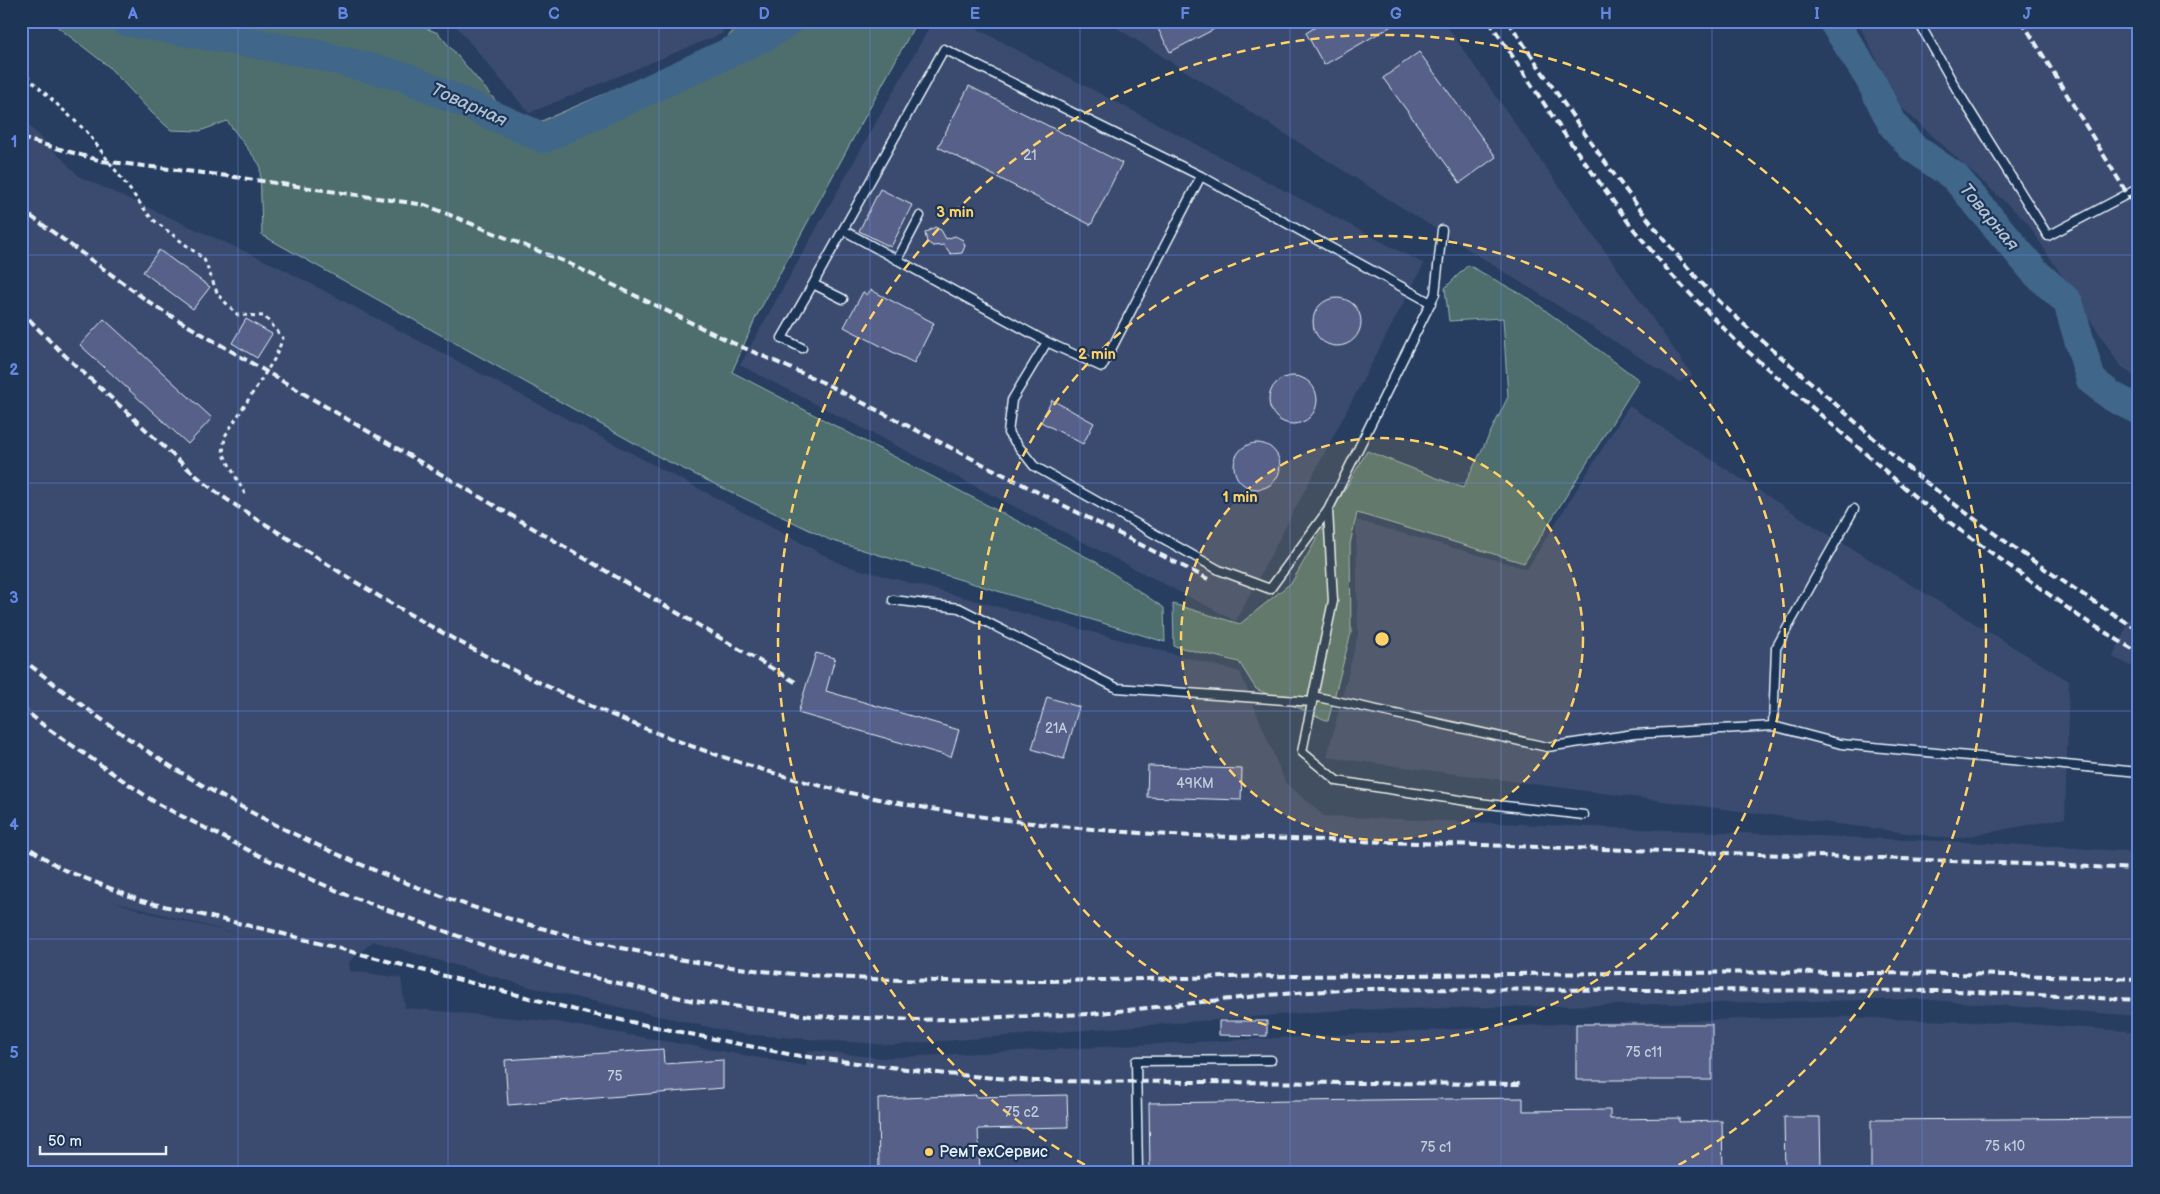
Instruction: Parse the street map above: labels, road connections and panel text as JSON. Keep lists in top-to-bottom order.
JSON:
{
  "water": ["Товарная"],
  "places": ["РемТехСервис"],
  "house_numbers": [
    "21",
    "21А",
    "49КМ",
    "75 с11",
    "75",
    "75 с2",
    "75 к10",
    "75 с1"
  ],
  "scale_bar": "50 m",
  "grid": {
    "columns": [
      "A",
      "B",
      "C",
      "D",
      "E",
      "F",
      "G",
      "H",
      "I",
      "J"
    ],
    "rows": [
      "1",
      "2",
      "3",
      "4",
      "5"
    ]
  },
  "rings": ["3 min", "2 min", "1 min"]
}
